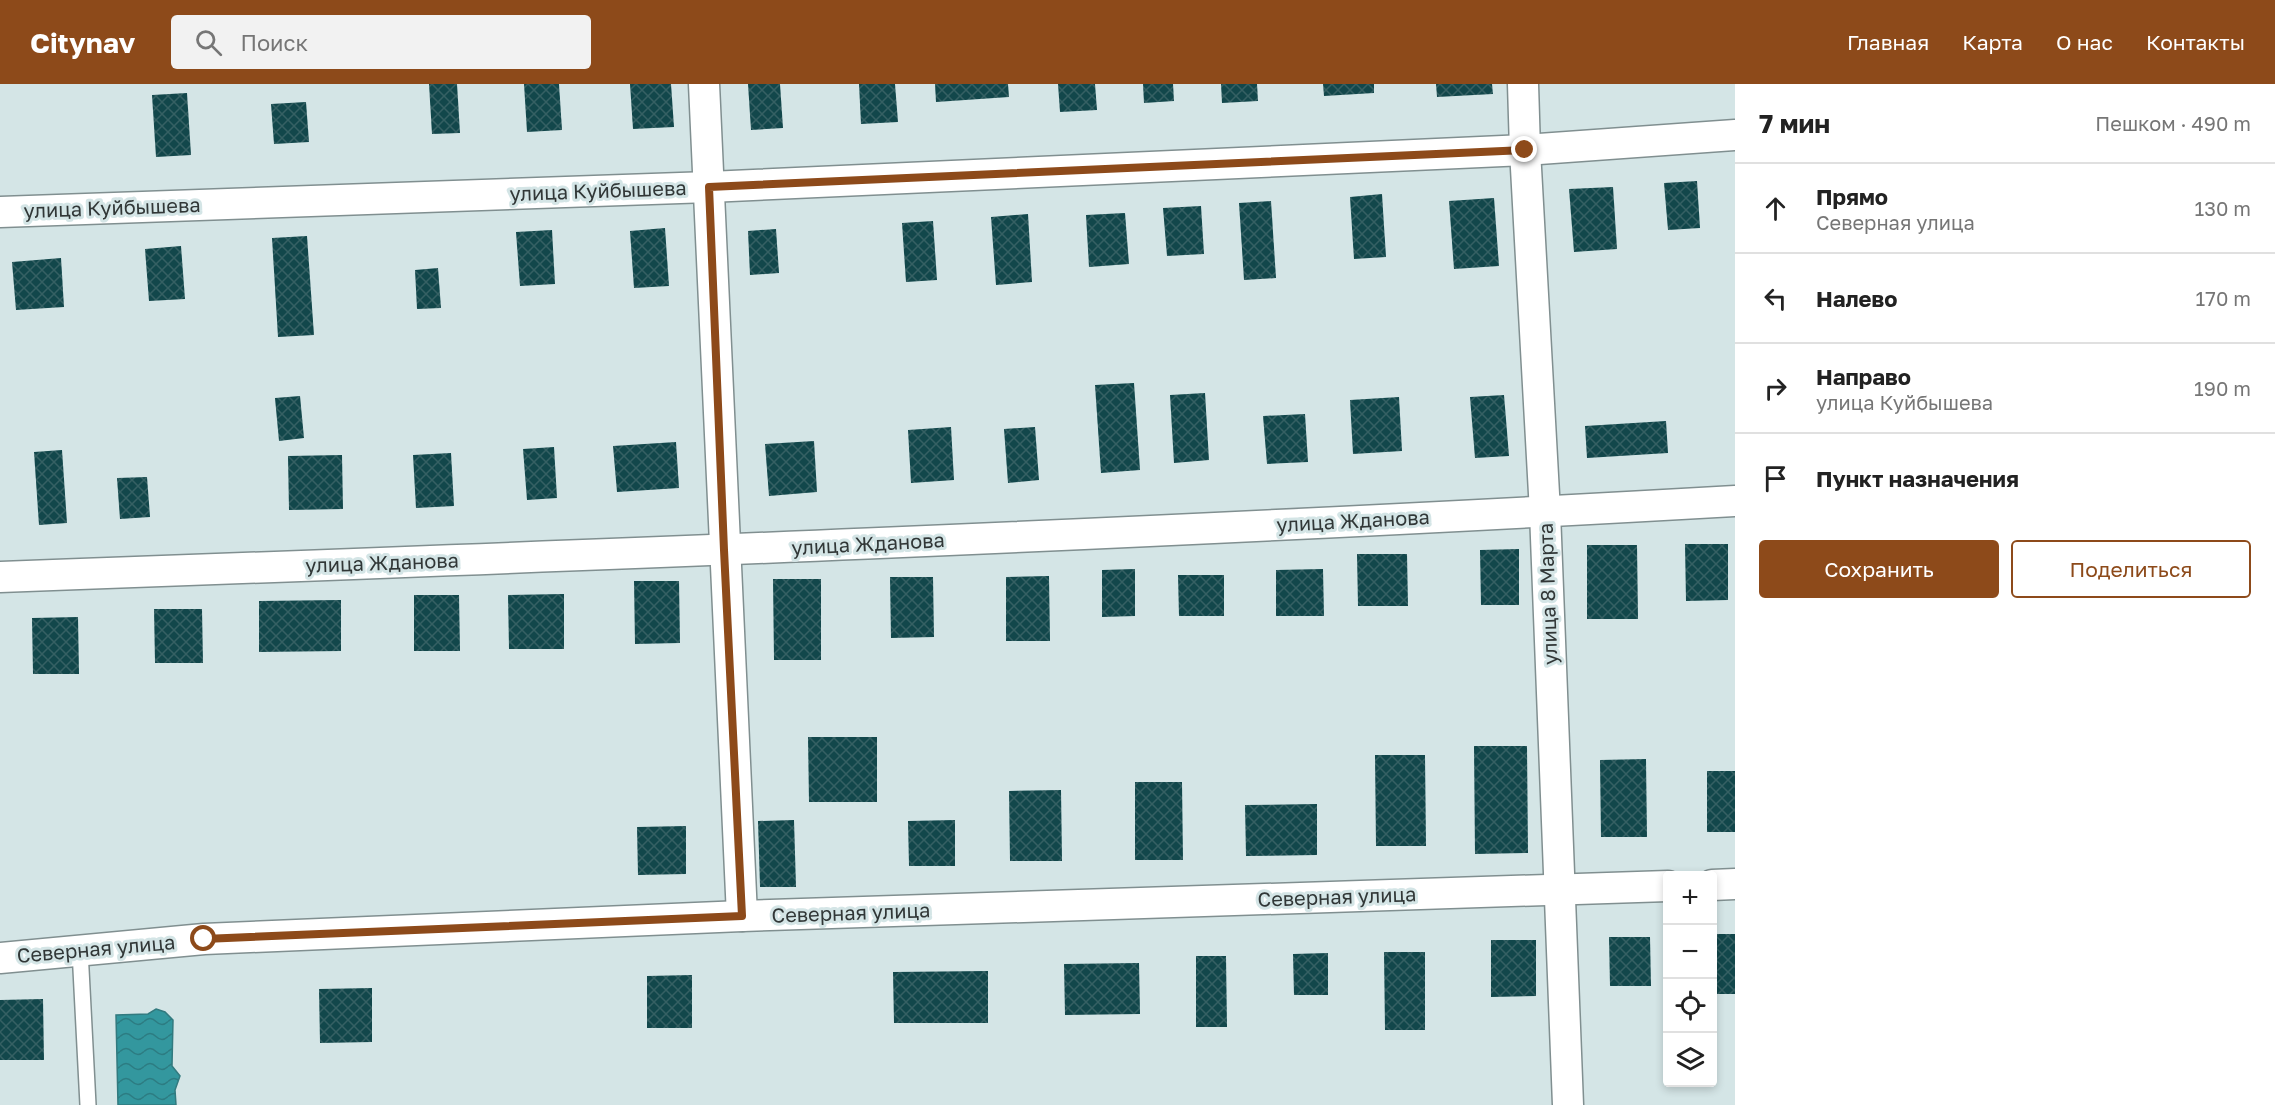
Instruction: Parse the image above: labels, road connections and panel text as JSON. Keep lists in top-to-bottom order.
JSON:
{
  "streets": {
    "street": [
      "улица Куйбышева",
      "улица Жданова",
      "улица 8 Марта",
      "Северная улица"
    ]
  },
  "crossings": [
    ["улица Куйбышева", "улица 8 Марта"],
    ["улица Жданова", "улица 8 Марта"],
    ["улица 8 Марта", "Северная улица"]
  ],
  "page": {
    "header": "Citynav",
    "search": "Поиск",
    "nav": [
      "Главная",
      "Карта",
      "О нас",
      "Контакты"
    ],
    "heading": ["7 мин", "Пешком · 490 m"],
    "list": [
      ["Прямо", "Северная улица", "130 m"],
      ["Налево", "170 m"],
      ["Направо", "улица Куйбышева", "190 m"],
      "Пункт назначения"
    ],
    "buttons": ["Сохранить", "Поделиться"],
    "map_buttons": ["+", "−"]
  }
}
